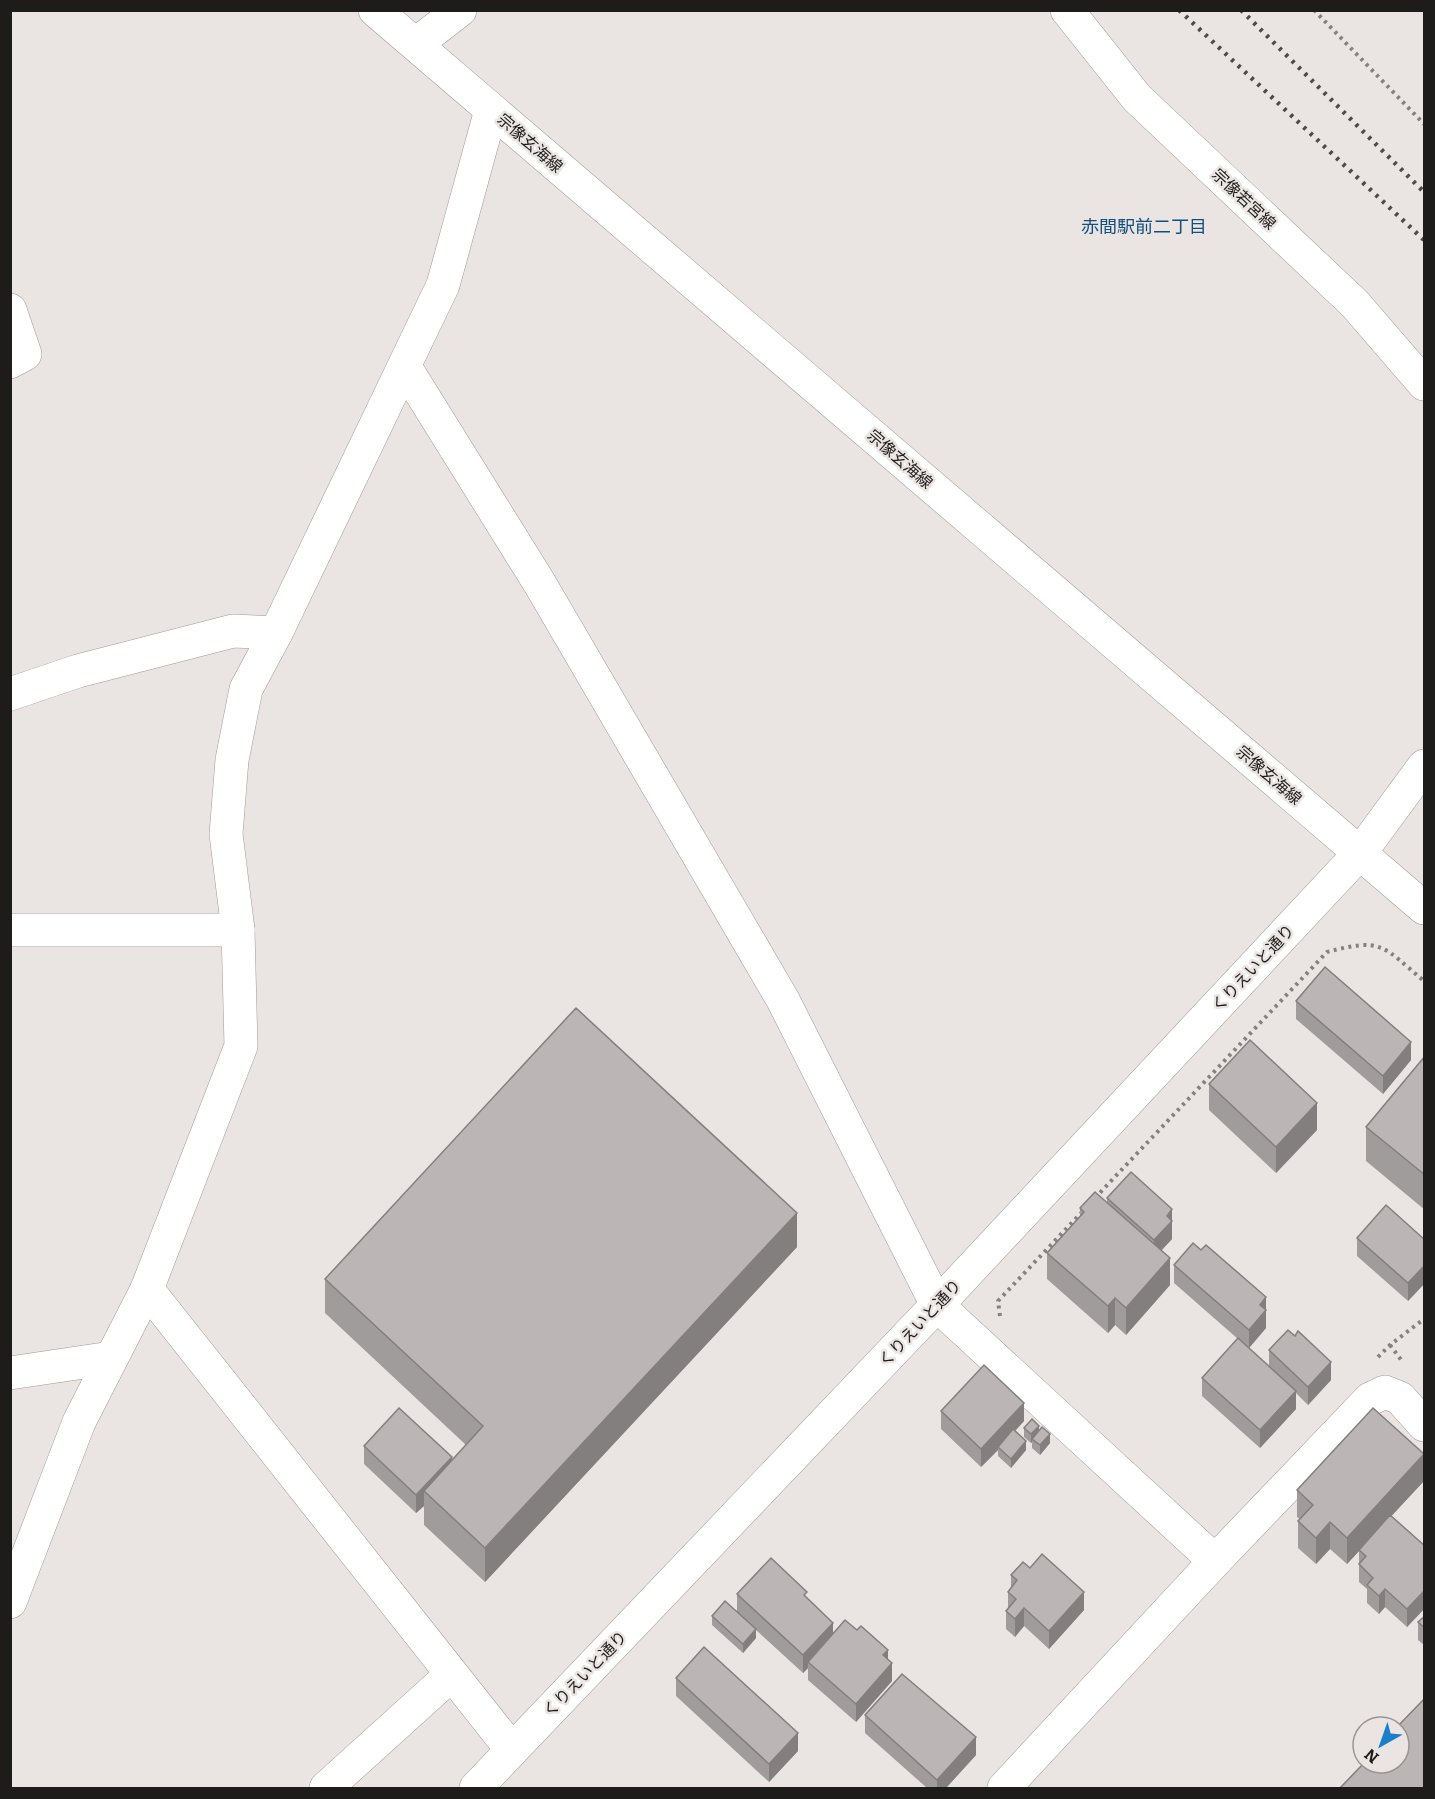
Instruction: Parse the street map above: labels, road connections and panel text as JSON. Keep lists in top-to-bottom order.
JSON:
{
  "streets": {
    "street": ["宗像玄海線", "宗像若宮線", "くりえいと通り"]
  },
  "crossings": [
    ["宗像玄海線", "くりえいと通り"]
  ],
  "districts": ["赤間駅前二丁目"],
  "north": "bottom left"
}
